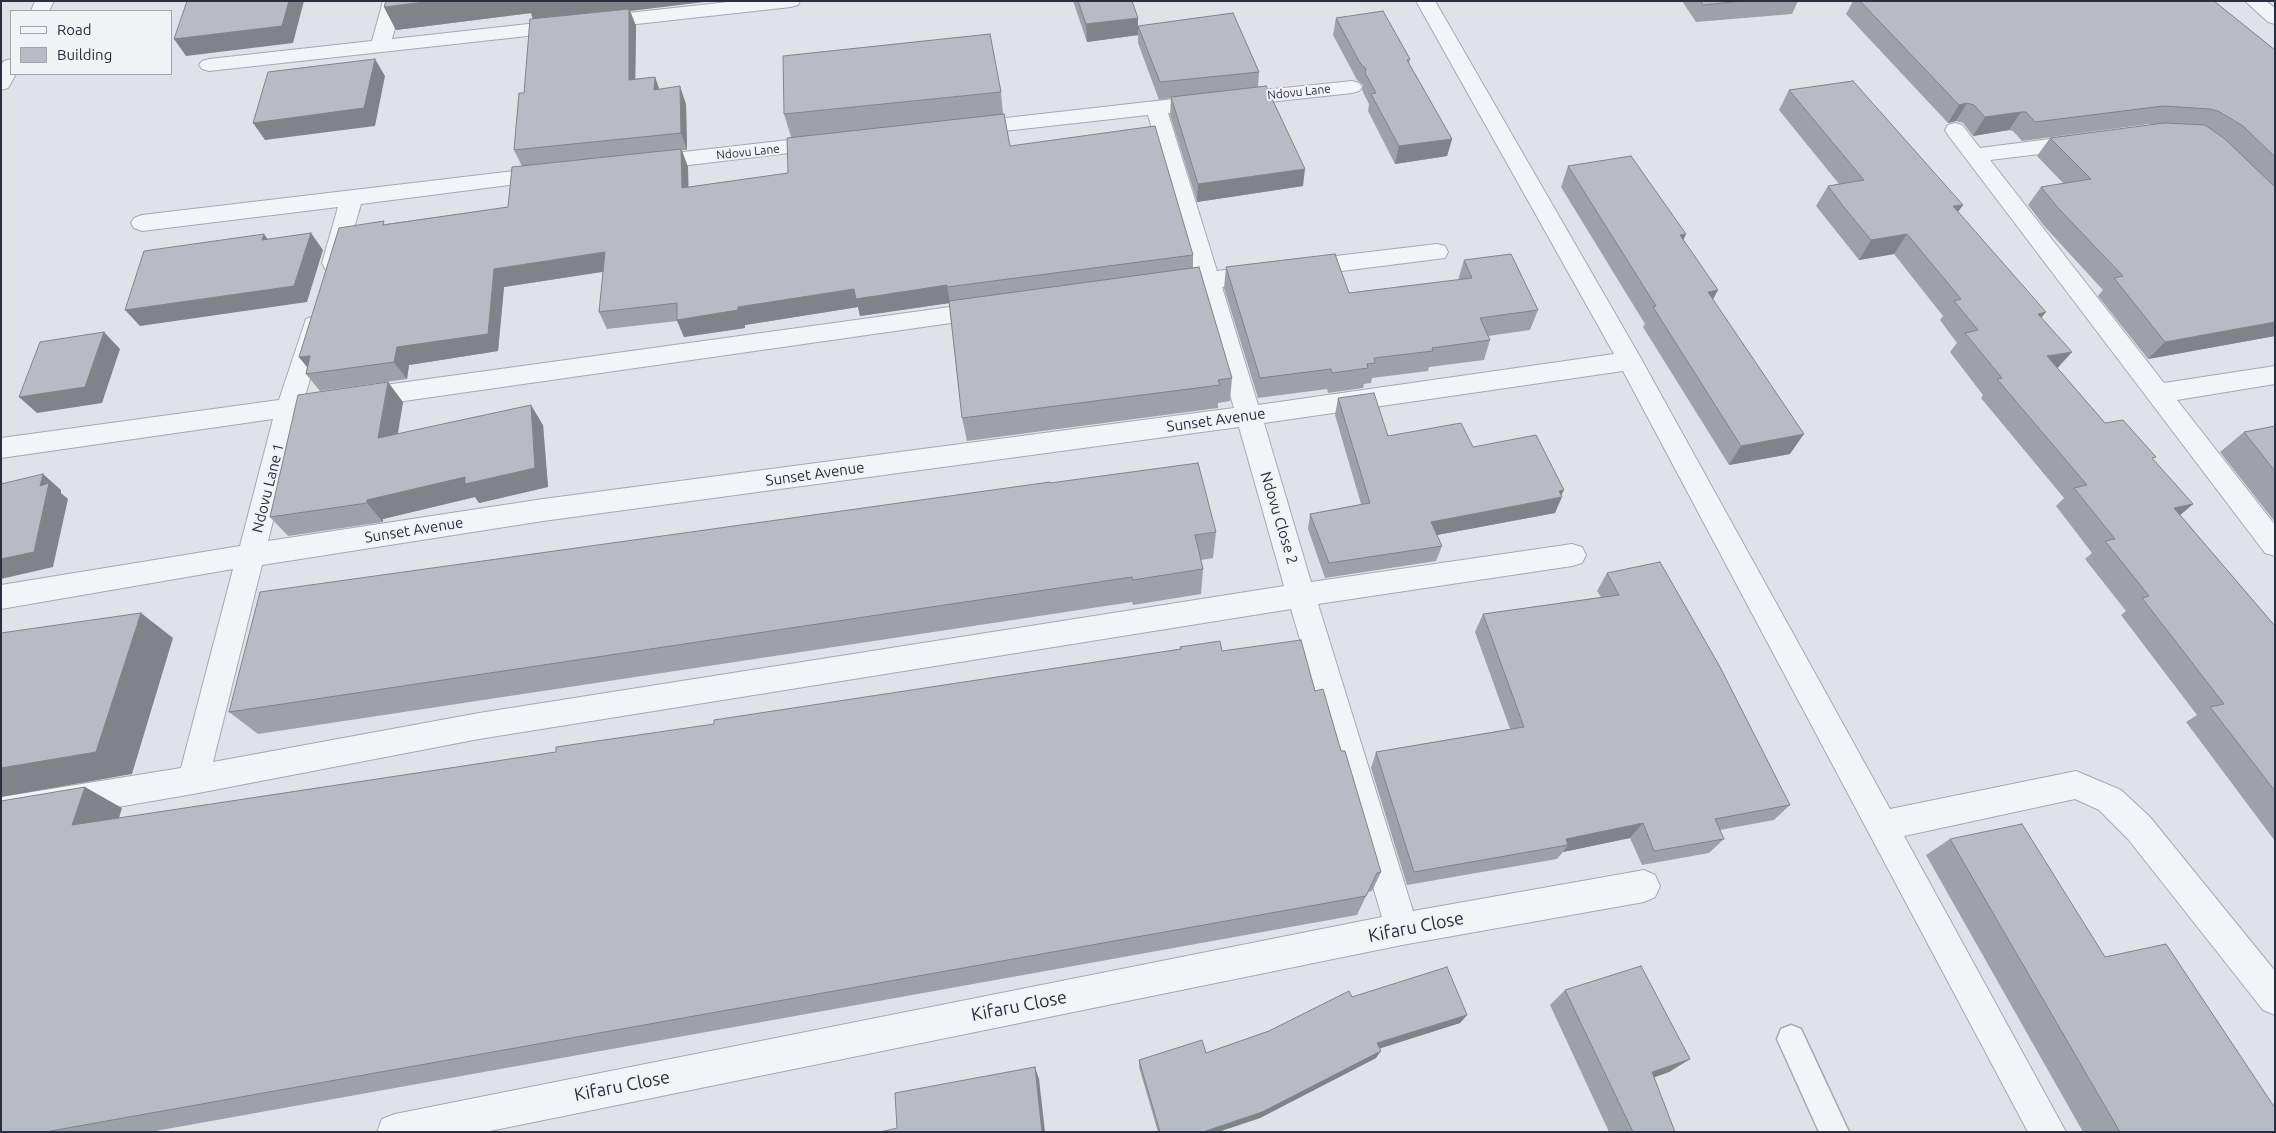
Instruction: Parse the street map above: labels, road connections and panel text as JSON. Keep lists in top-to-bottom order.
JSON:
{
  "streets": {
    "street": [
      "Ndovu Lane",
      "Sunset Avenue",
      "Ndovu Lane 1",
      "Ndovu Close 2",
      "Kifaru Close"
    ]
  },
  "crossings": [
    ["Ndovu Lane", "Ndovu Close 2"],
    ["Sunset Avenue", "Ndovu Lane 1"],
    ["Sunset Avenue", "Ndovu Close 2"],
    ["Ndovu Close 2", "Kifaru Close"]
  ],
  "legend": ["Road", "Building"]
}
